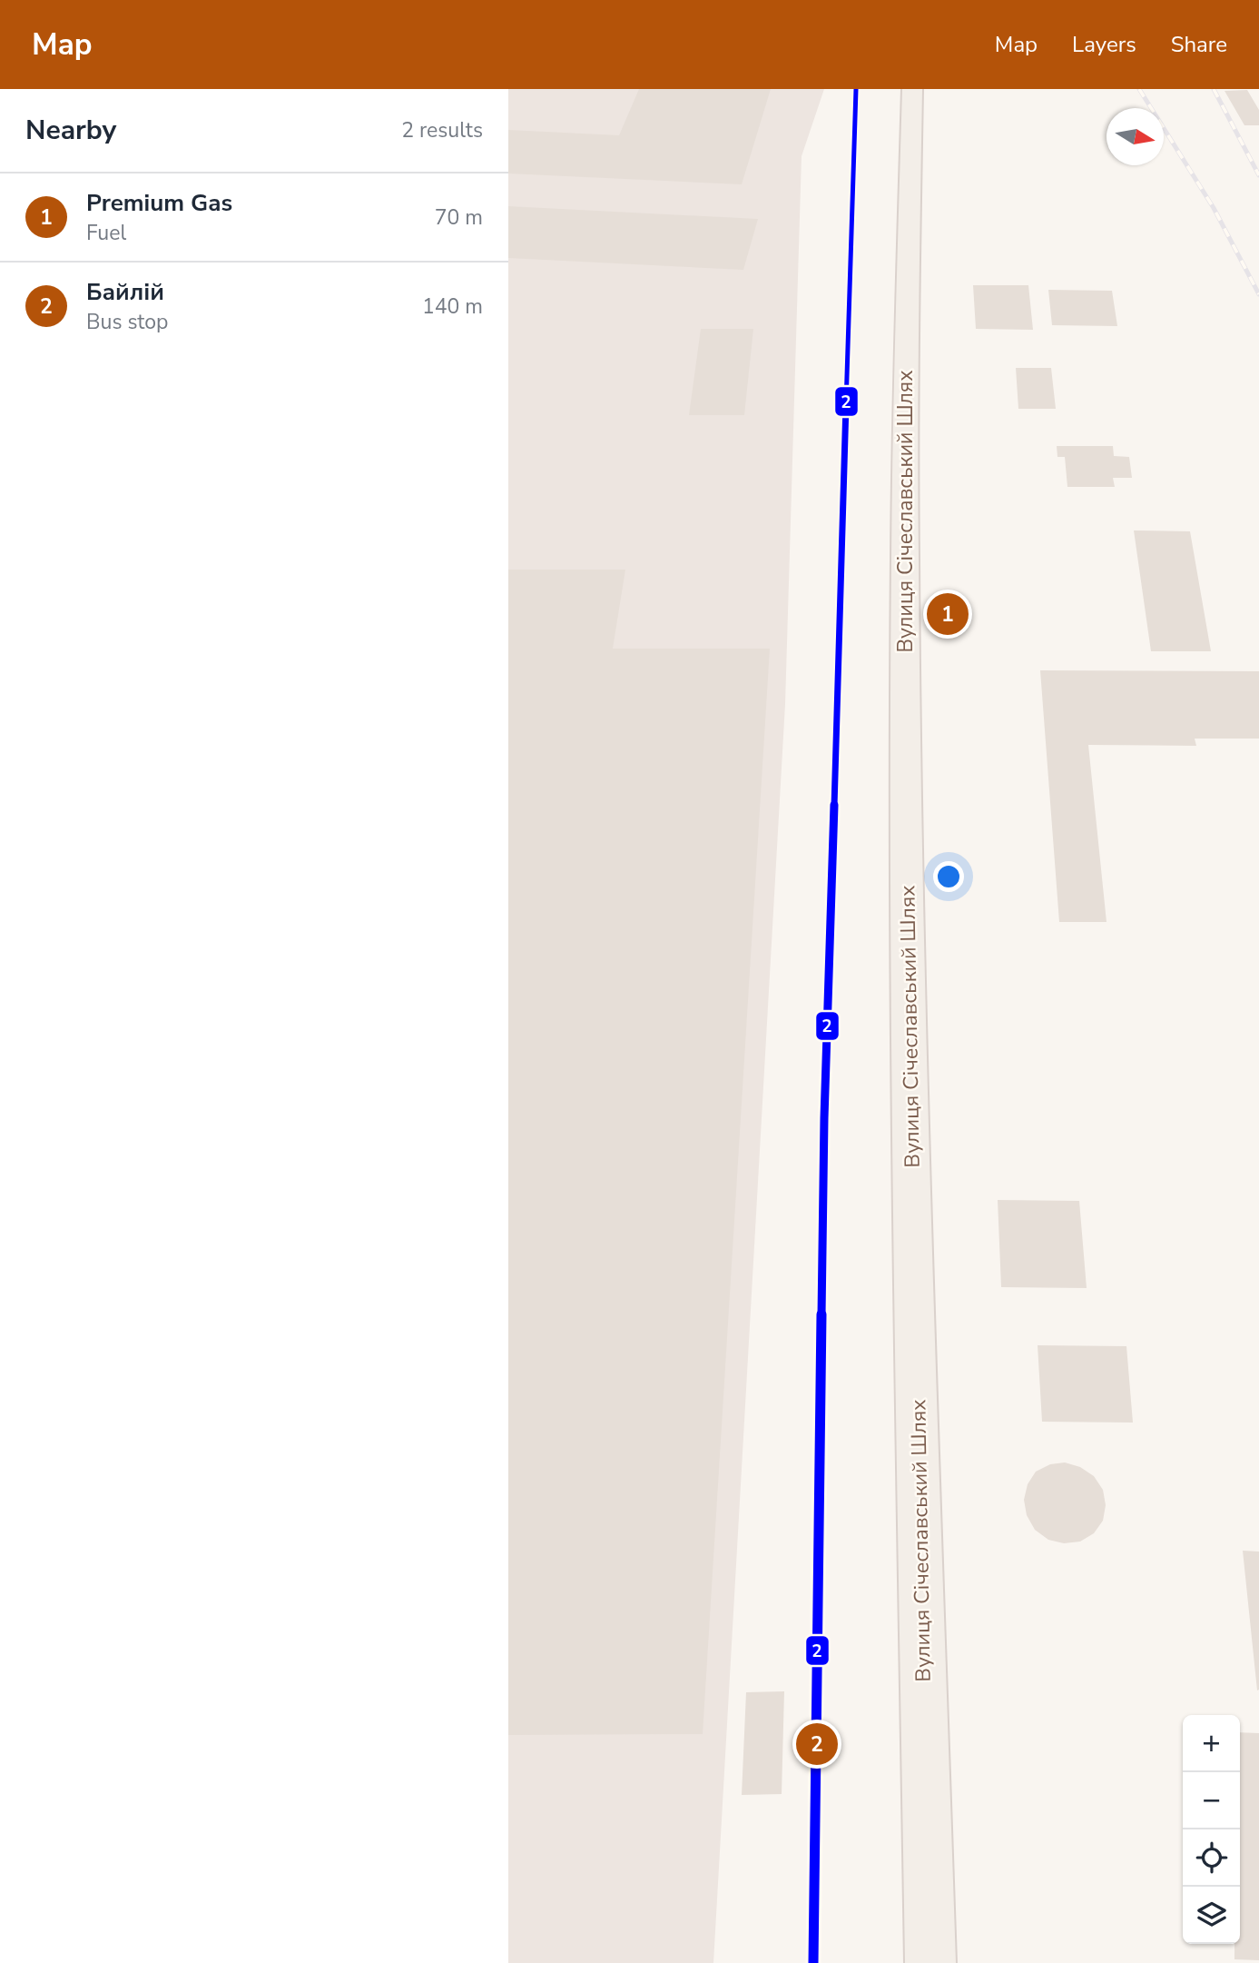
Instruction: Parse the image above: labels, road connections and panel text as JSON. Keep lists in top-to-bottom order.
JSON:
{
  "streets": {
    "main road": ["Вулиця Січеславський Шлях"]
  },
  "lines": ["tram line 2"],
  "north": "right",
  "page": {
    "header": "Map",
    "nav": ["Map", "Layers", "Share"],
    "heading": ["Nearby", "2 results"],
    "list": [
      {
        "mark": "1",
        "name": "Premium Gas",
        "note": "Fuel",
        "value": "70 m"
      },
      {
        "mark": "2",
        "name": "Байлій",
        "note": "Bus stop",
        "value": "140 m"
      }
    ],
    "pins": ["1", "2"],
    "map_buttons": ["+", "−"]
  }
}
